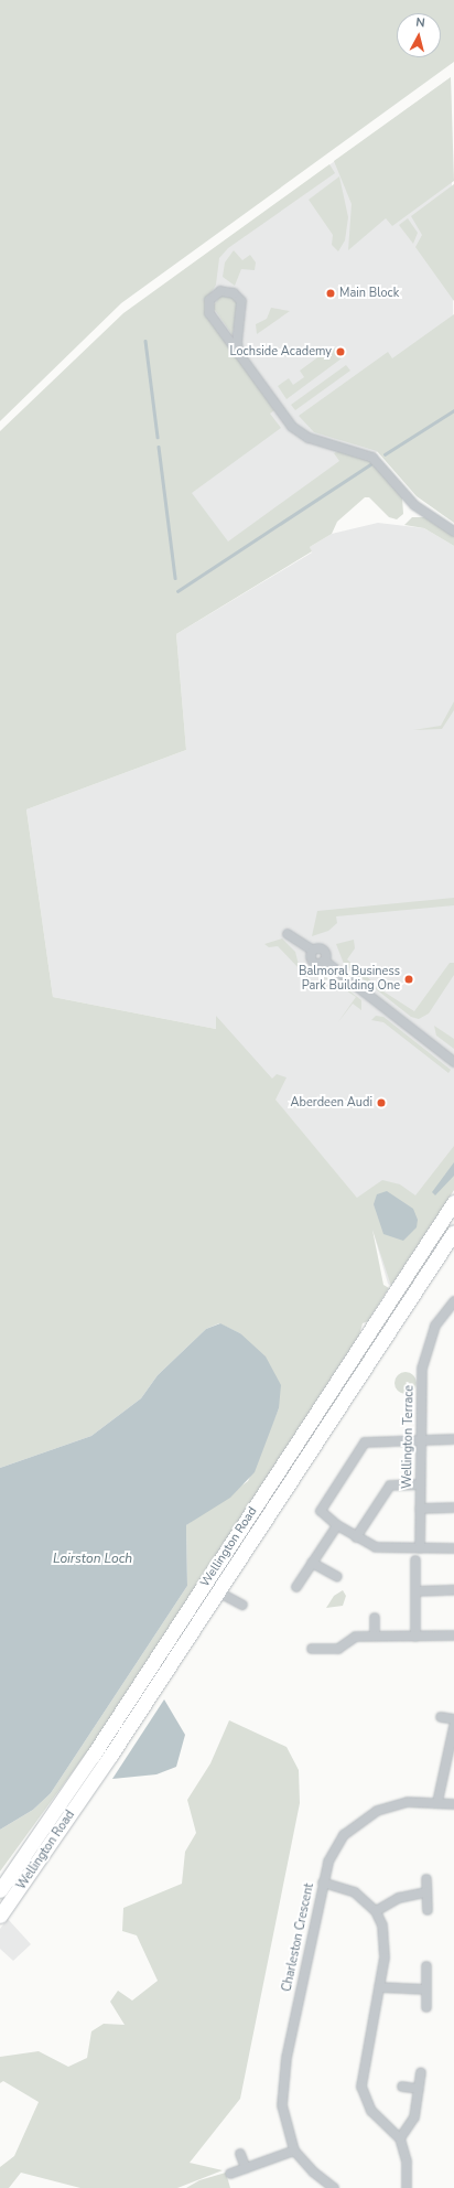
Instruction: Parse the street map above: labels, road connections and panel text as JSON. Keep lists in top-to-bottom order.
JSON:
{
  "streets": {
    "main road": ["Wellington Road"],
    "street": ["Wellington Terrace", "Charleston Crescent"]
  },
  "water": ["Loirston Loch"],
  "places": [
    "Main Block",
    "Lochside Academy",
    "Balmoral Business Park Building One",
    "Aberdeen Audi"
  ],
  "north": "top"
}
